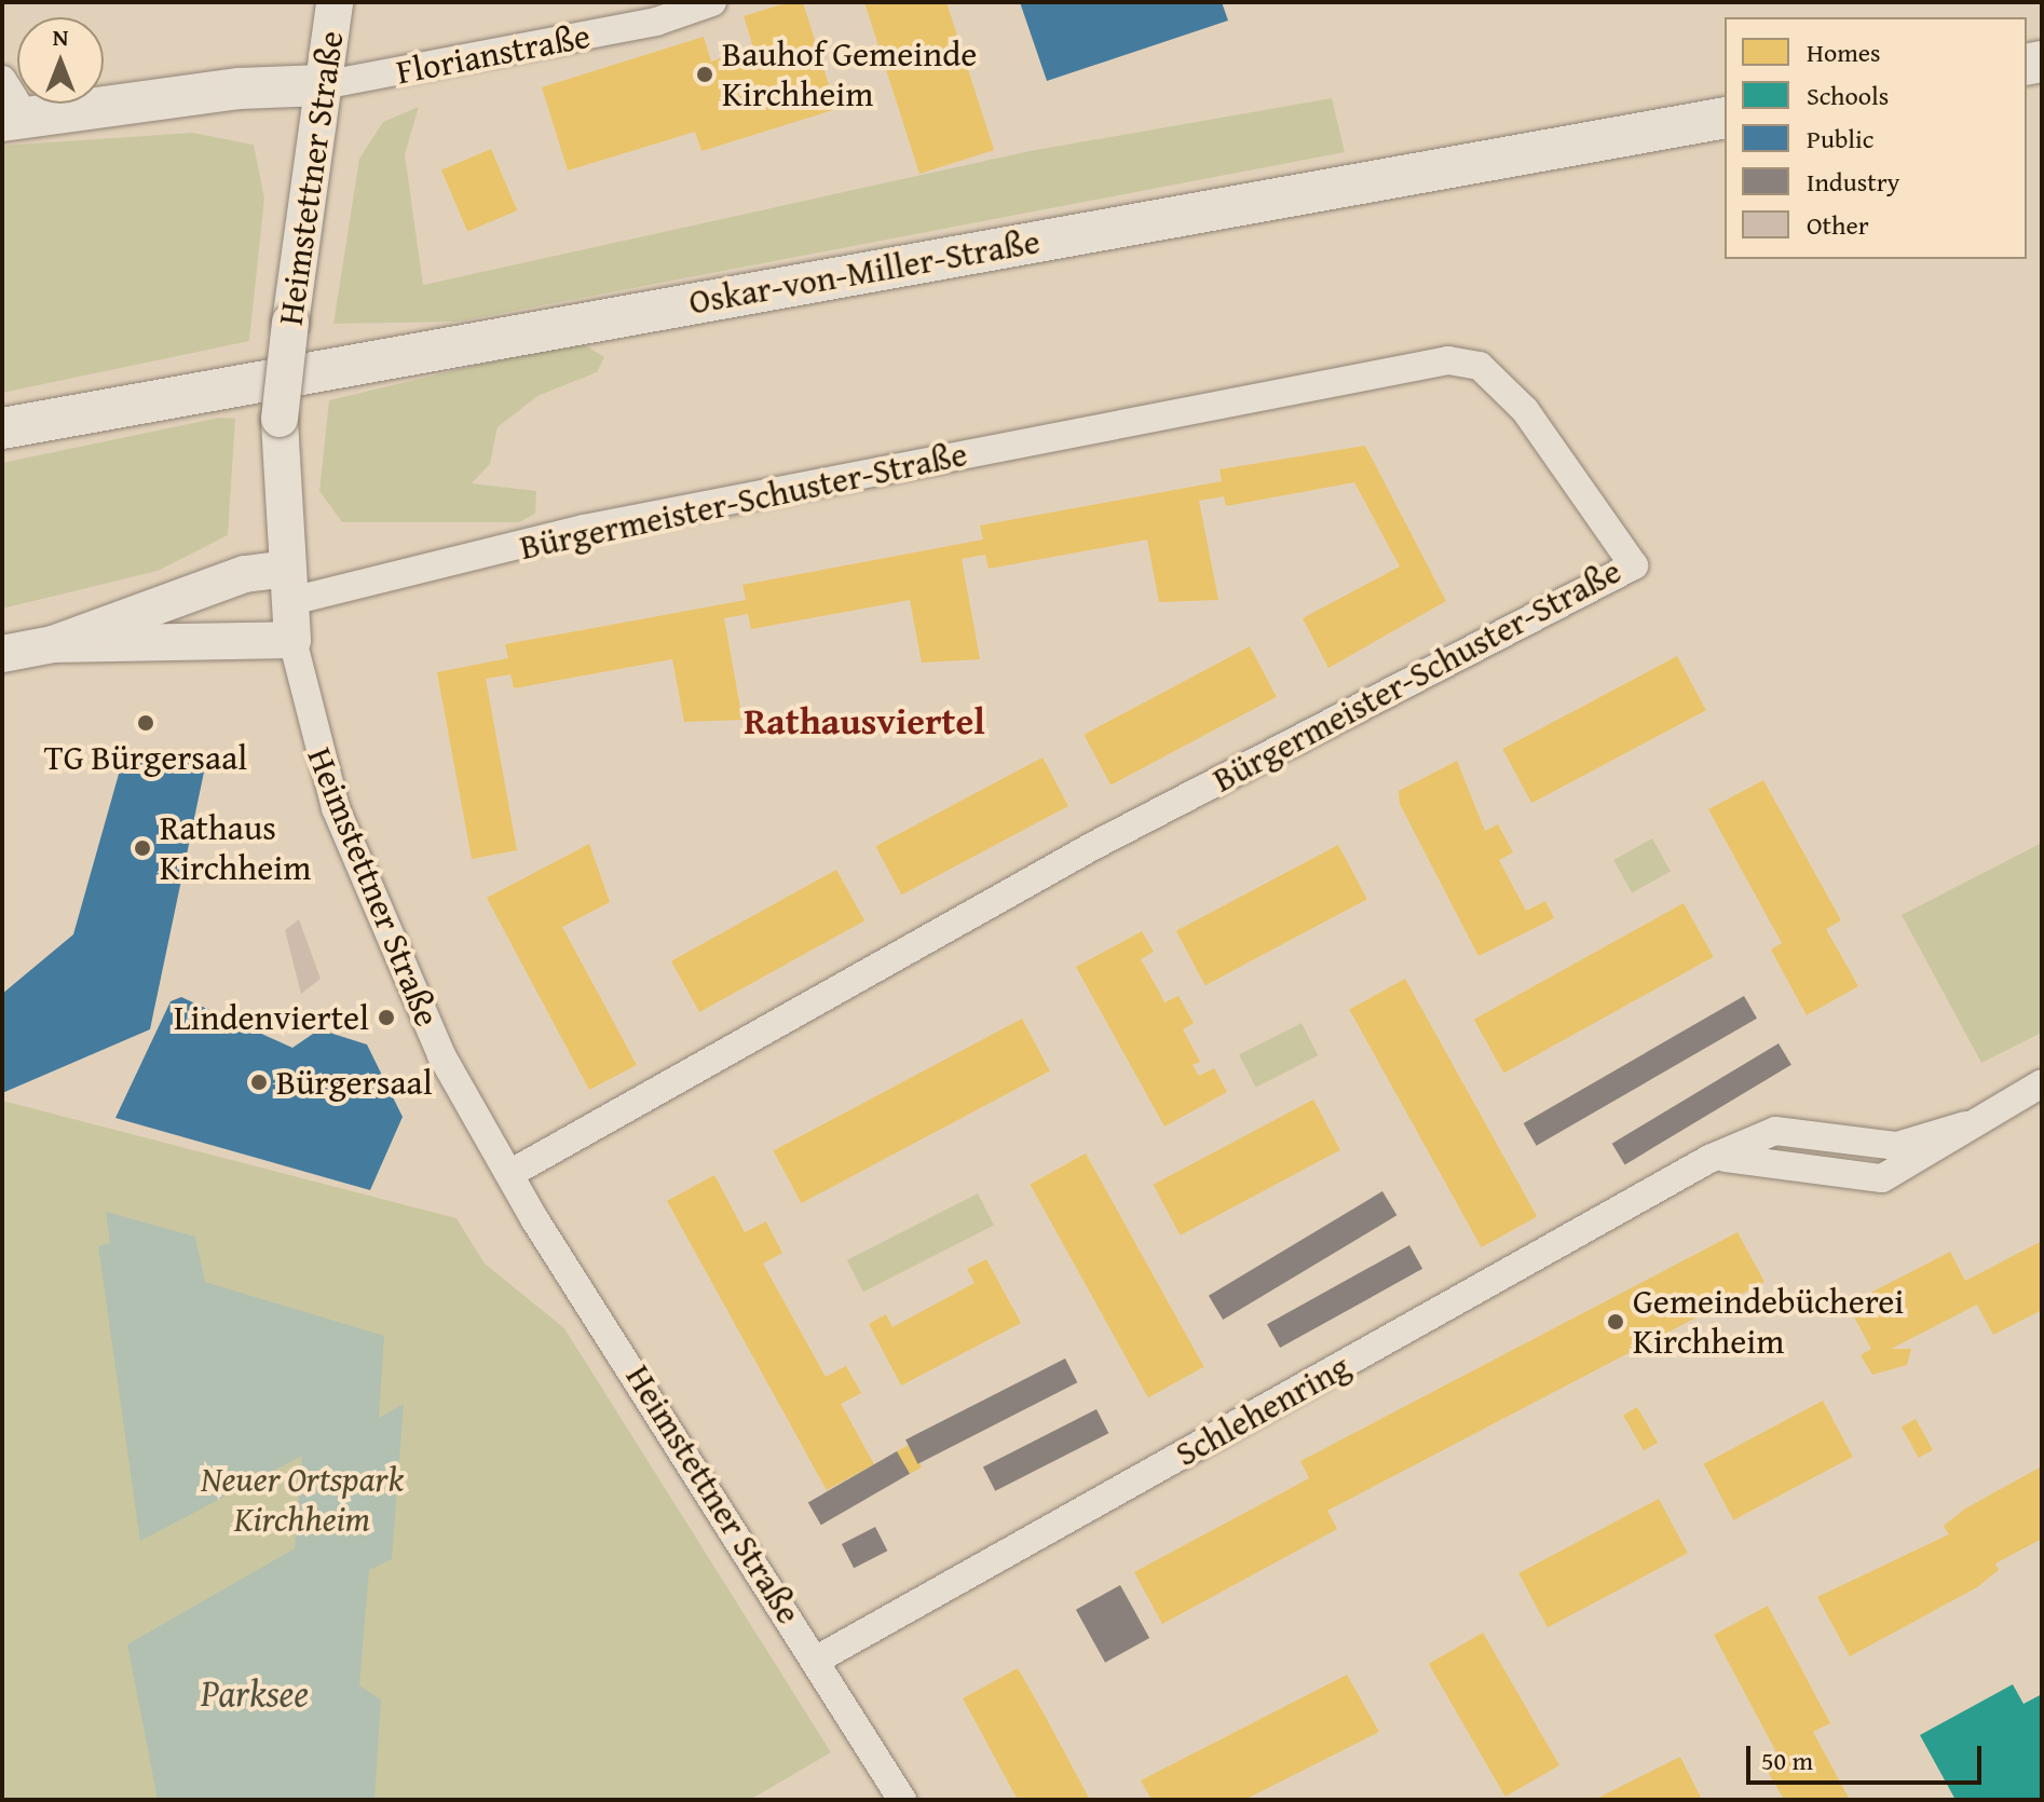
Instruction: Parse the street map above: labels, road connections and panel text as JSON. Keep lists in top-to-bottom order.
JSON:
{
  "streets": {
    "main road": ["Oskar-von-Miller-Straße"],
    "street": [
      "Florianstraße",
      "Heimstettner Straße",
      "Bürgermeister-Schuster-Straße",
      "Schlehenring"
    ]
  },
  "crossings": [
    ["Florianstraße", "Heimstettner Straße"],
    ["Heimstettner Straße", "Bürgermeister-Schuster-Straße"],
    ["Heimstettner Straße", "Schlehenring"]
  ],
  "districts": ["Rathausviertel"],
  "water": ["Parksee"],
  "parks": ["Neuer Ortspark Kirchheim"],
  "places": [
    "Bauhof Gemeinde Kirchheim",
    "TG Bürgersaal",
    "Rathaus Kirchheim",
    "Lindenviertel",
    "Bürgersaal",
    "Gemeindebücherei Kirchheim"
  ],
  "legend": [
    "Homes",
    "Schools",
    "Public",
    "Industry",
    "Other"
  ],
  "scale_bar": "50 m",
  "north": "top"
}
